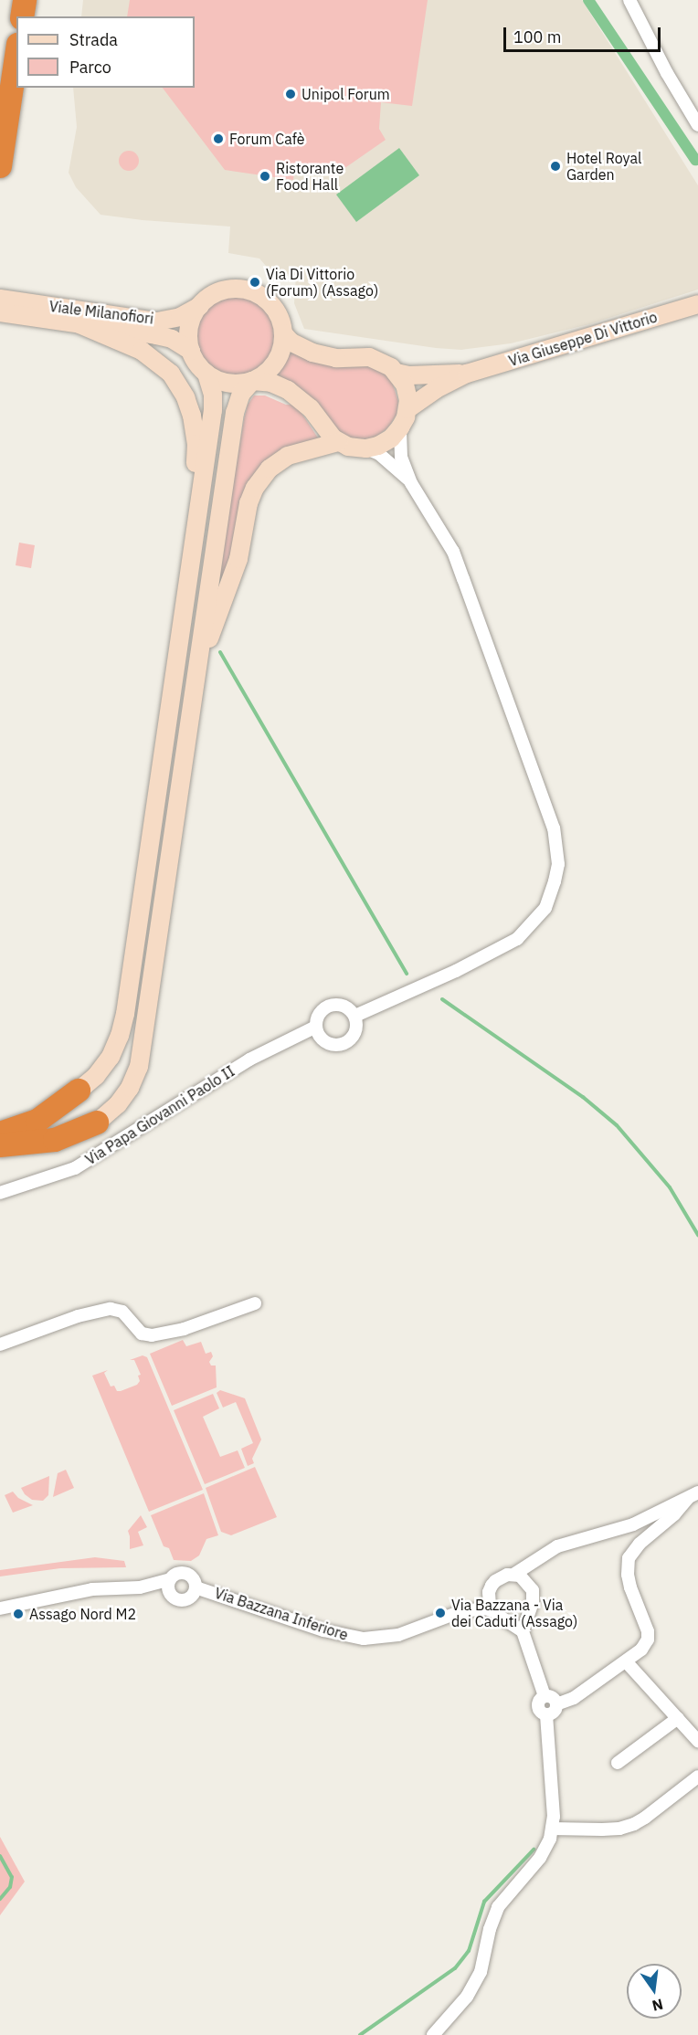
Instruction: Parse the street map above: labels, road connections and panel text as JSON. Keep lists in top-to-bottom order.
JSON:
{
  "streets": {
    "main road": ["Viale Milanofiori", "Via Giuseppe Di Vittorio"],
    "street": ["Via Papa Giovanni Paolo II", "Via Bazzana Inferiore"]
  },
  "places": [
    "Unipol Forum",
    "Forum Cafè",
    "Hotel Royal Garden",
    "Ristorante Food Hall",
    "Via Di Vittorio (Forum) (Assago)",
    "Via Bazzana - Via dei Caduti (Assago)",
    "Assago Nord M2"
  ],
  "legend": ["Strada", "Parco"],
  "scale_bar": "100 m",
  "north": "bottom"
}
